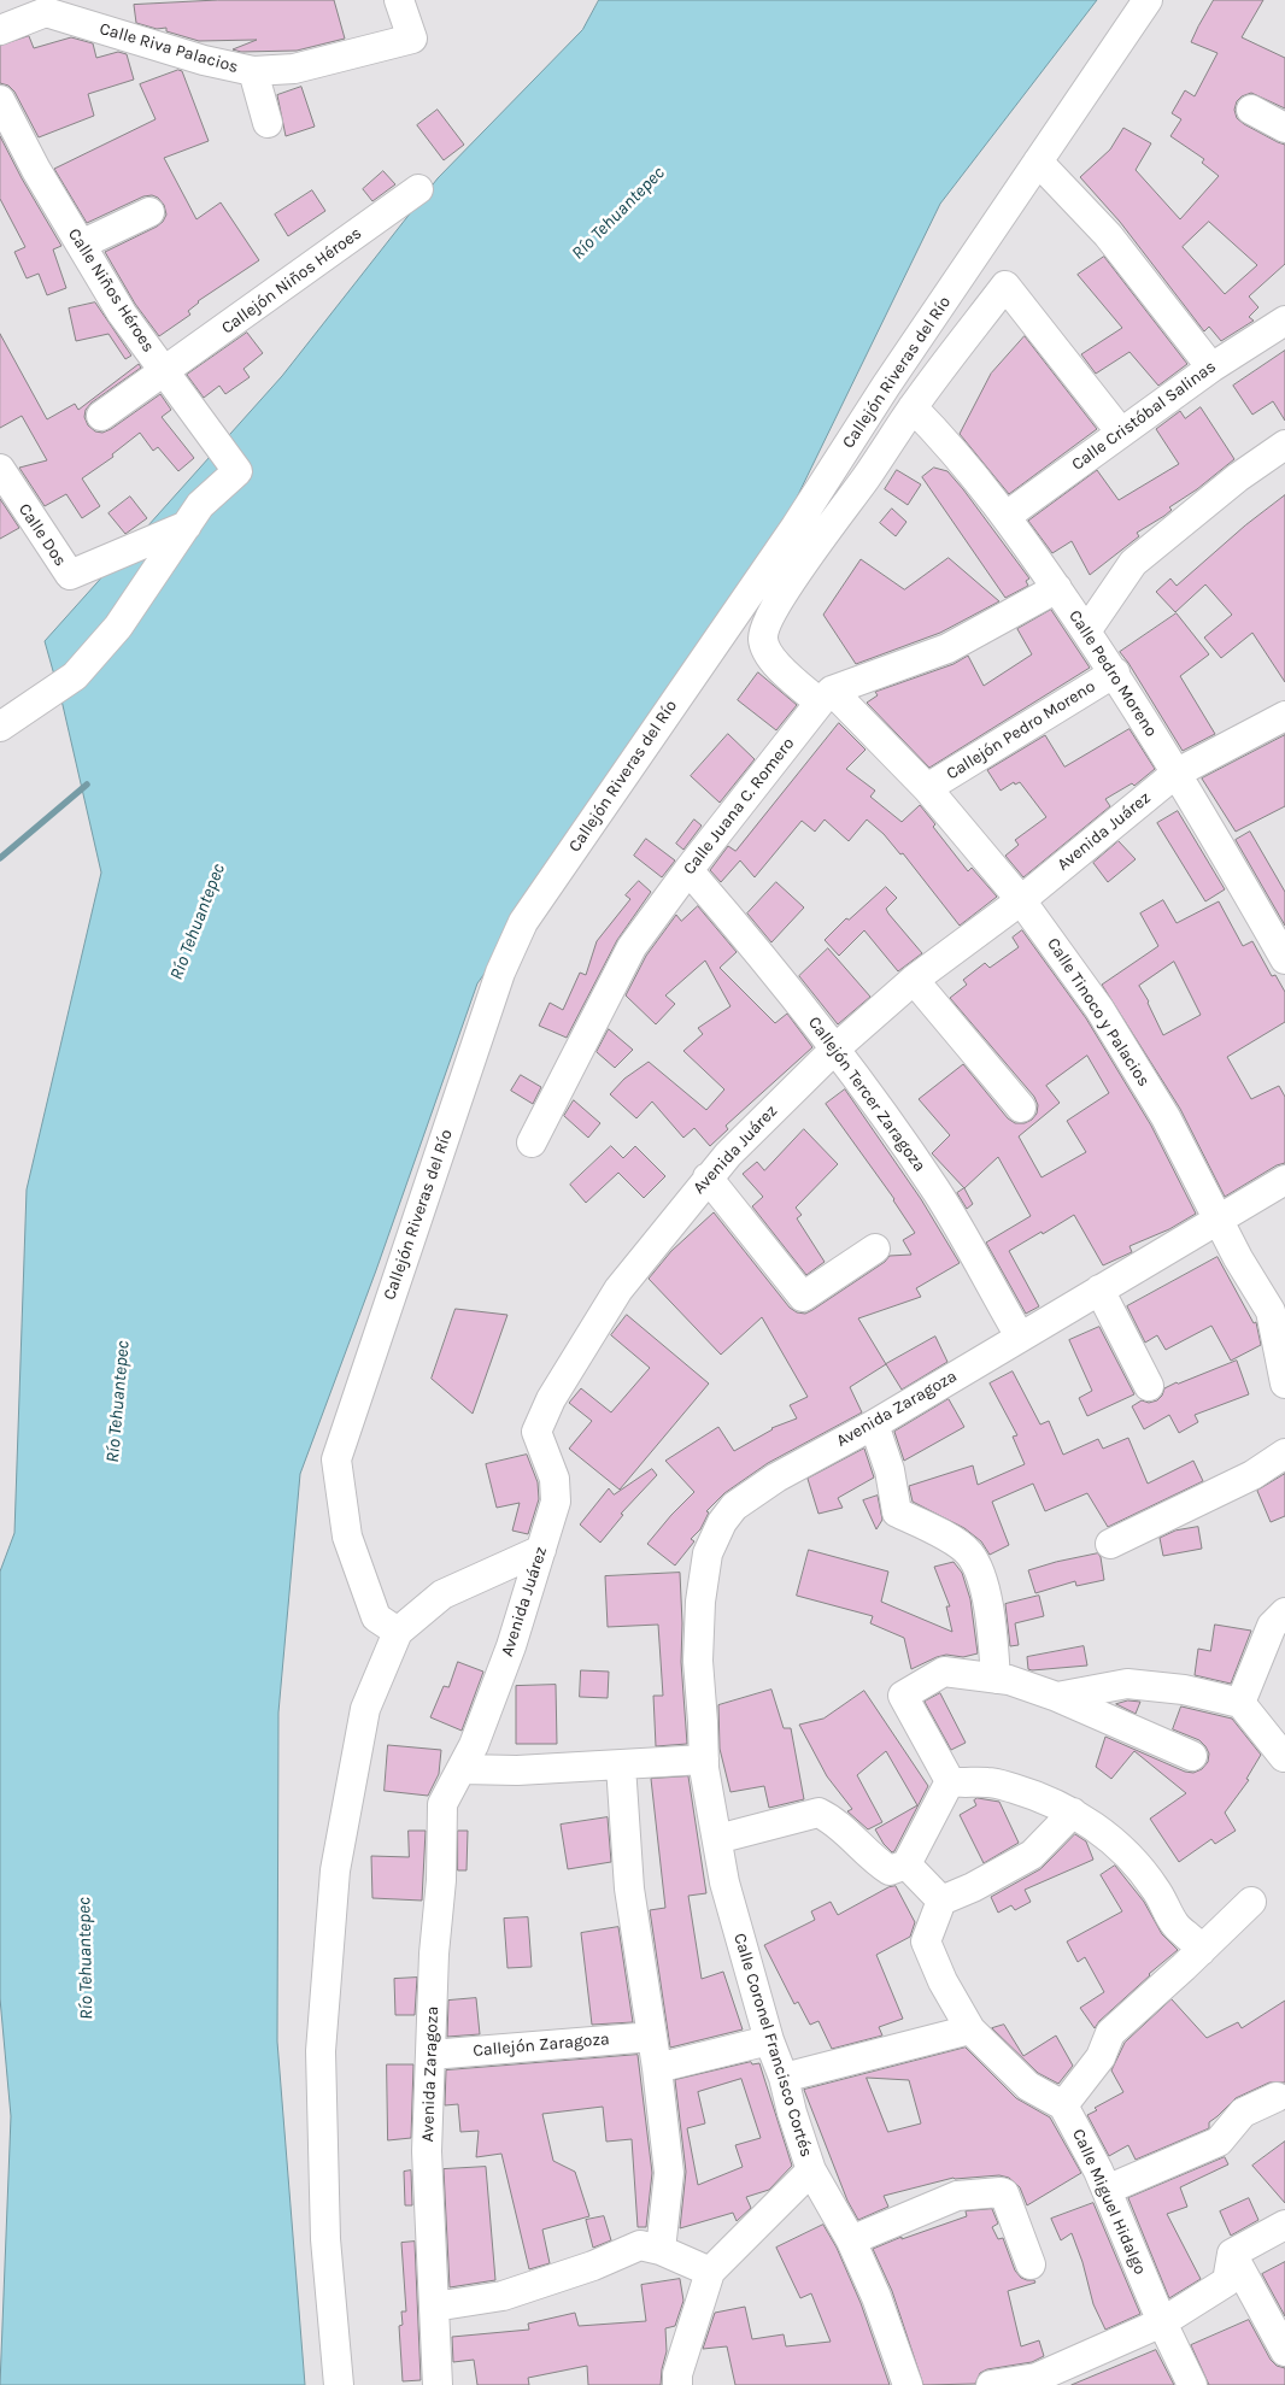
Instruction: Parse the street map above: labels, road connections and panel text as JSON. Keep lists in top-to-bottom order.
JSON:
{
  "streets": {
    "street": [
      "Calle Riva Palacios",
      "Callejón Niños Héroes",
      "Calle Niños Héroes",
      "Callejón Riveras del Río",
      "Calle Cristóbal Salinas",
      "Calle Dos",
      "Calle Pedro Moreno",
      "Callejón Pedro Moreno",
      "Calle Juana C. Romero",
      "Avenida Juárez",
      "Calle Tinoco y Palacios",
      "Callejón Tercer Zaragoza",
      "Avenida Zaragoza",
      "Callejón Zaragoza",
      "Calle Coronel Francisco Cortés",
      "Calle Miguel Hidalgo"
    ]
  },
  "crossings": [
    ["Callejón Niños Héroes", "Calle Niños Héroes"],
    ["Calle Niños Héroes", "Calle Dos"],
    ["Calle Cristóbal Salinas", "Calle Pedro Moreno"],
    ["Calle Cristóbal Salinas", "Calle Tinoco y Palacios"],
    ["Calle Pedro Moreno", "Callejón Pedro Moreno"],
    ["Calle Pedro Moreno", "Avenida Juárez"],
    ["Calle Pedro Moreno", "Calle Tinoco y Palacios"],
    ["Callejón Pedro Moreno", "Calle Tinoco y Palacios"],
    ["Calle Juana C. Romero", "Calle Tinoco y Palacios"],
    ["Calle Juana C. Romero", "Callejón Tercer Zaragoza"],
    ["Avenida Juárez", "Calle Tinoco y Palacios"],
    ["Avenida Juárez", "Callejón Tercer Zaragoza"],
    ["Avenida Juárez", "Avenida Zaragoza"],
    ["Calle Tinoco y Palacios", "Avenida Zaragoza"],
    ["Callejón Tercer Zaragoza", "Avenida Zaragoza"],
    ["Avenida Zaragoza", "Callejón Zaragoza"],
    ["Avenida Zaragoza", "Calle Coronel Francisco Cortés"]
  ],
  "water": ["Río Tehuantepec"]
}
